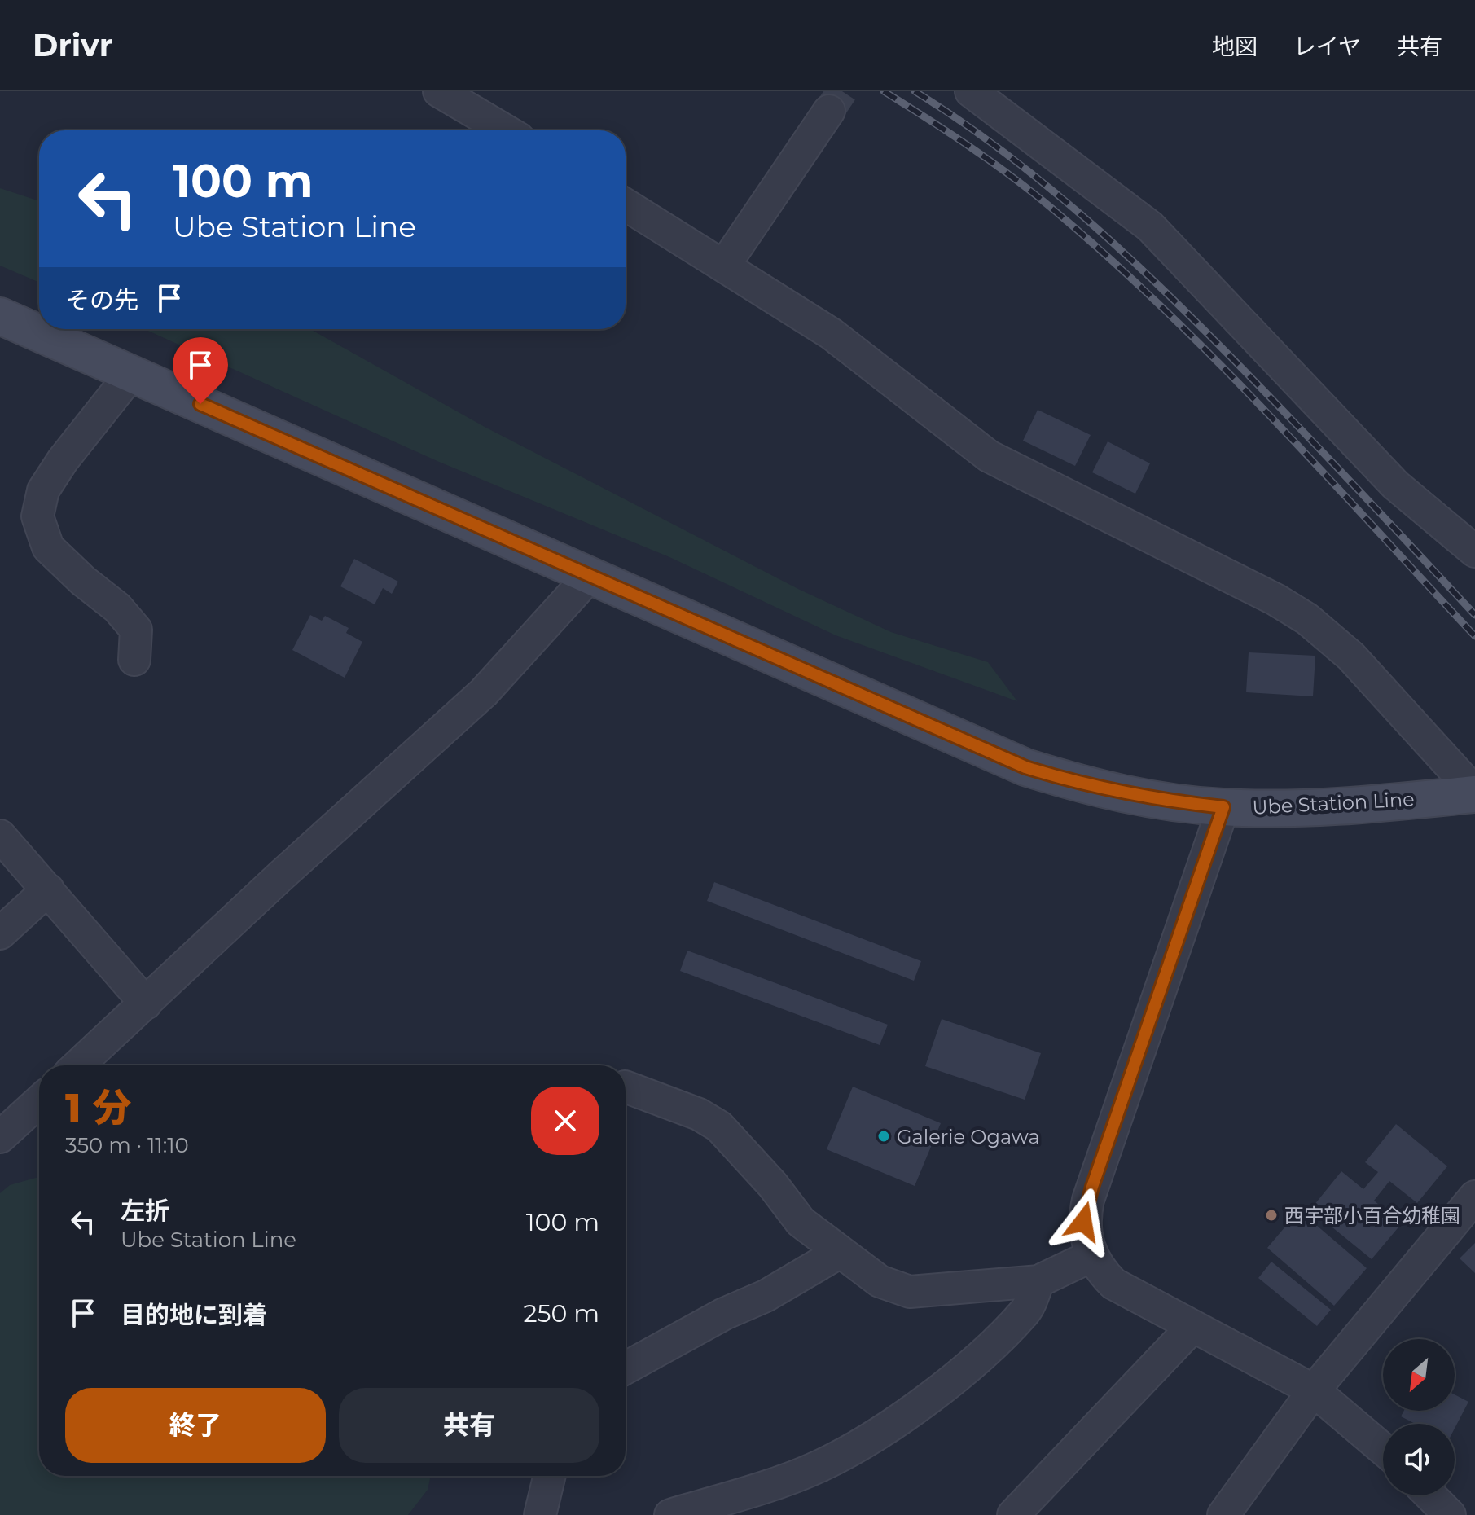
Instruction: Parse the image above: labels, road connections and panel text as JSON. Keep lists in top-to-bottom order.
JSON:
{
  "streets": {
    "main road": ["Ube Station Line"]
  },
  "places": ["Galerie Ogawa", "西宇部小百合幼稚園"],
  "north": "bottom left",
  "page": {
    "header": "Drivr",
    "nav": ["地図", "レイヤ", "共有"],
    "turn": ["100 m", "Ube Station Line"],
    "then": "その先",
    "heading": ["1 分", "350 m · 11:10"],
    "list": [
      {
        "name": "左折",
        "note": "Ube Station Line",
        "value": "100 m"
      },
      {
        "name": "目的地に到着",
        "value": "250 m"
      }
    ],
    "buttons": ["終了", "共有"]
  }
}
